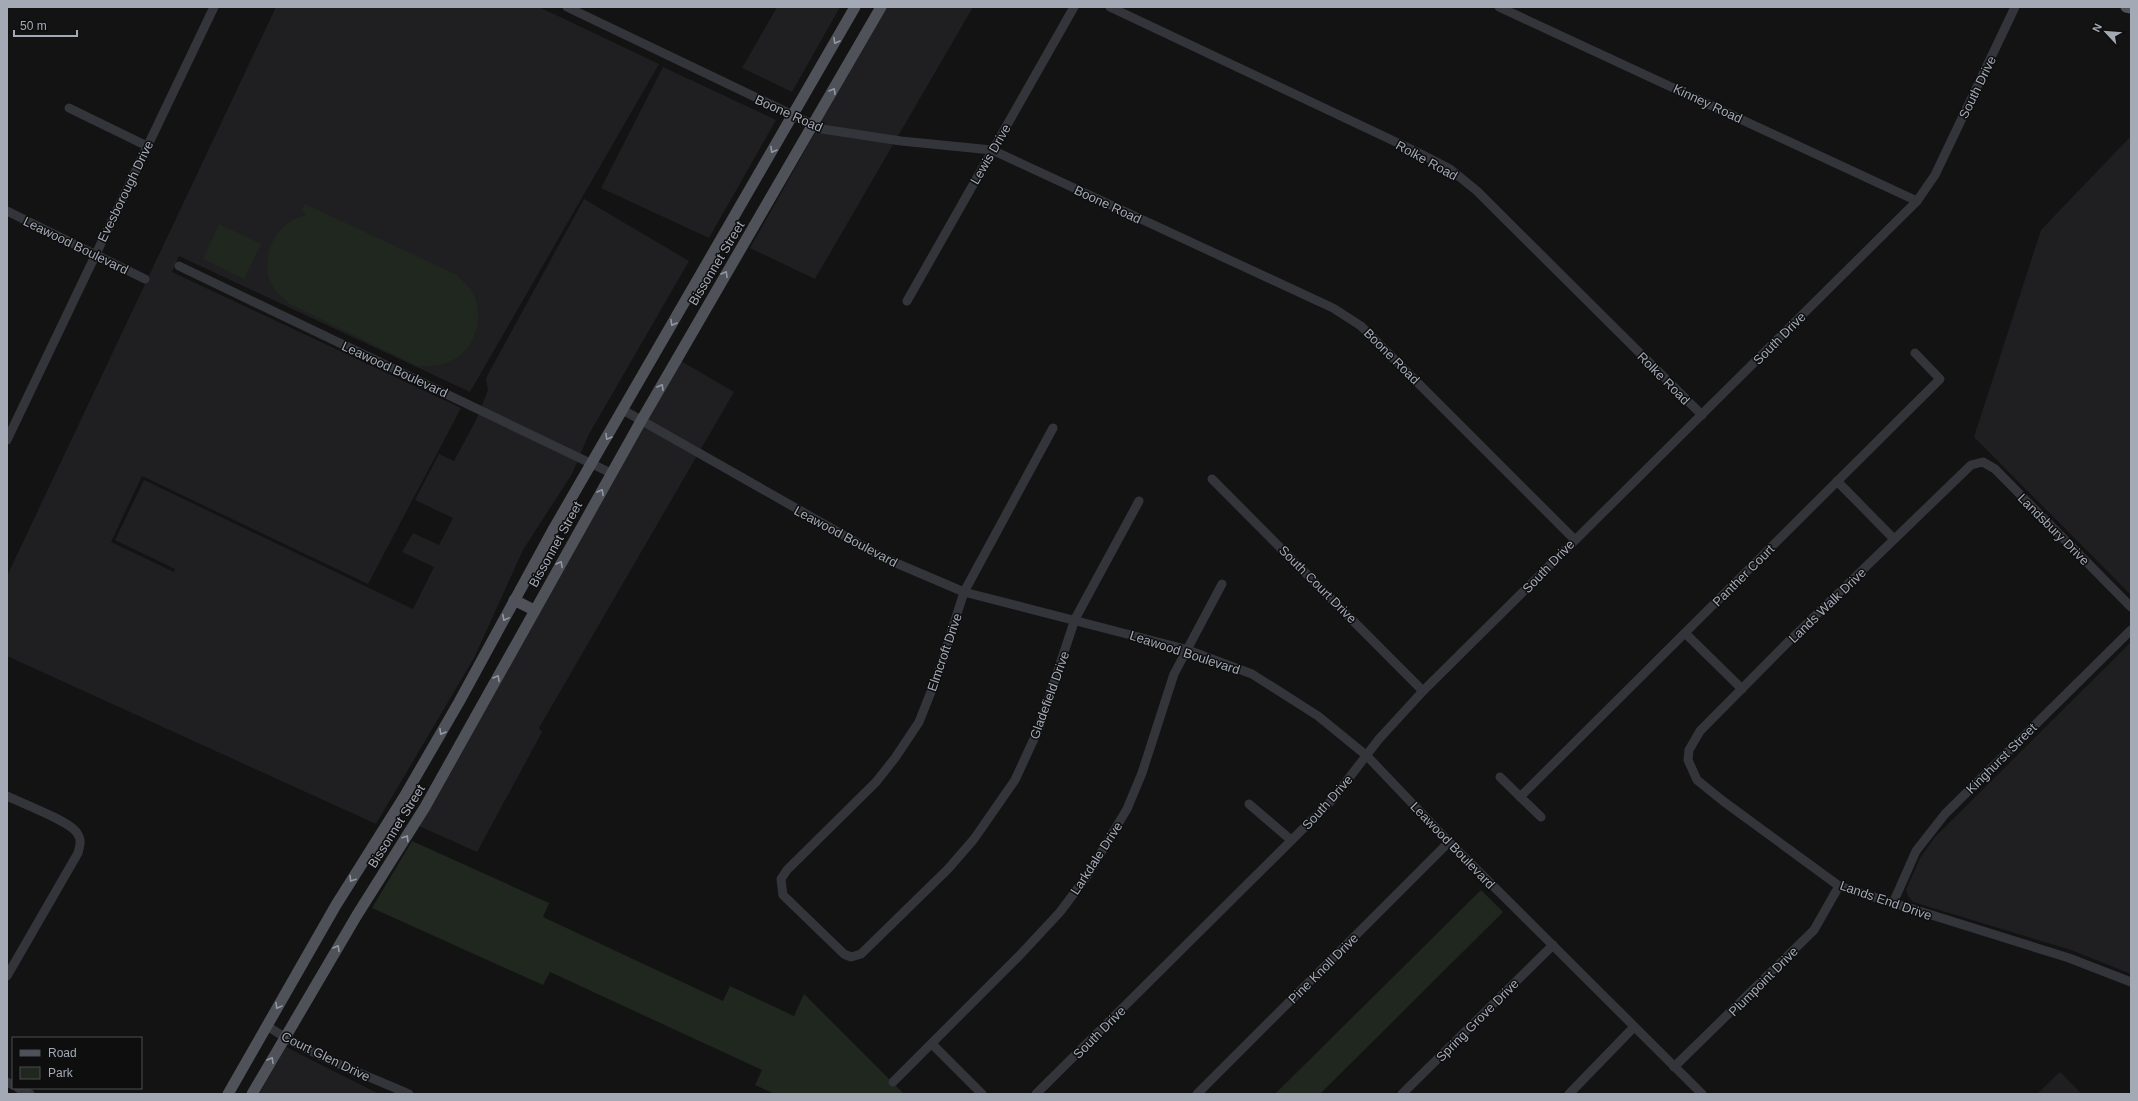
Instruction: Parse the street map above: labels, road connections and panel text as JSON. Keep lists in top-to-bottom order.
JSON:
{
  "streets": {
    "main road": ["Bissonnet Street"],
    "street": [
      "South Drive",
      "Kinney Road",
      "Boone Road",
      "Lewis Drive",
      "Rolke Road",
      "Evesborough Drive",
      "Leawood Boulevard",
      "Landsbury Drive",
      "Panther Court",
      "South Court Drive",
      "Lands Walk Drive",
      "Elmcroft Drive",
      "Gladefield Drive",
      "Kinghurst Street",
      "Larkdale Drive",
      "Lands End Drive",
      "Pine Knoll Drive",
      "Plumpoint Drive",
      "Spring Grove Drive",
      "Court Glen Drive"
    ]
  },
  "crossings": [
    ["South Drive", "Kinney Road"],
    ["South Drive", "Boone Road"],
    ["South Drive", "Rolke Road"],
    ["South Drive", "Leawood Boulevard"],
    ["South Drive", "South Court Drive"],
    ["Boone Road", "Lewis Drive"],
    ["Boone Road", "Bissonnet Street"],
    ["Evesborough Drive", "Leawood Boulevard"],
    ["Leawood Boulevard", "Bissonnet Street"],
    ["Leawood Boulevard", "Elmcroft Drive"],
    ["Leawood Boulevard", "Gladefield Drive"],
    ["Leawood Boulevard", "Larkdale Drive"],
    ["Leawood Boulevard", "Pine Knoll Drive"],
    ["Leawood Boulevard", "Plumpoint Drive"],
    ["Leawood Boulevard", "Spring Grove Drive"],
    ["Bissonnet Street", "Court Glen Drive"],
    ["Landsbury Drive", "Lands Walk Drive"],
    ["Lands Walk Drive", "Lands End Drive"],
    ["Elmcroft Drive", "Gladefield Drive"],
    ["Kinghurst Street", "Lands End Drive"],
    ["Lands End Drive", "Plumpoint Drive"]
  ],
  "legend": ["Road", "Park"],
  "scale_bar": "50 m",
  "north": "top left"
}
